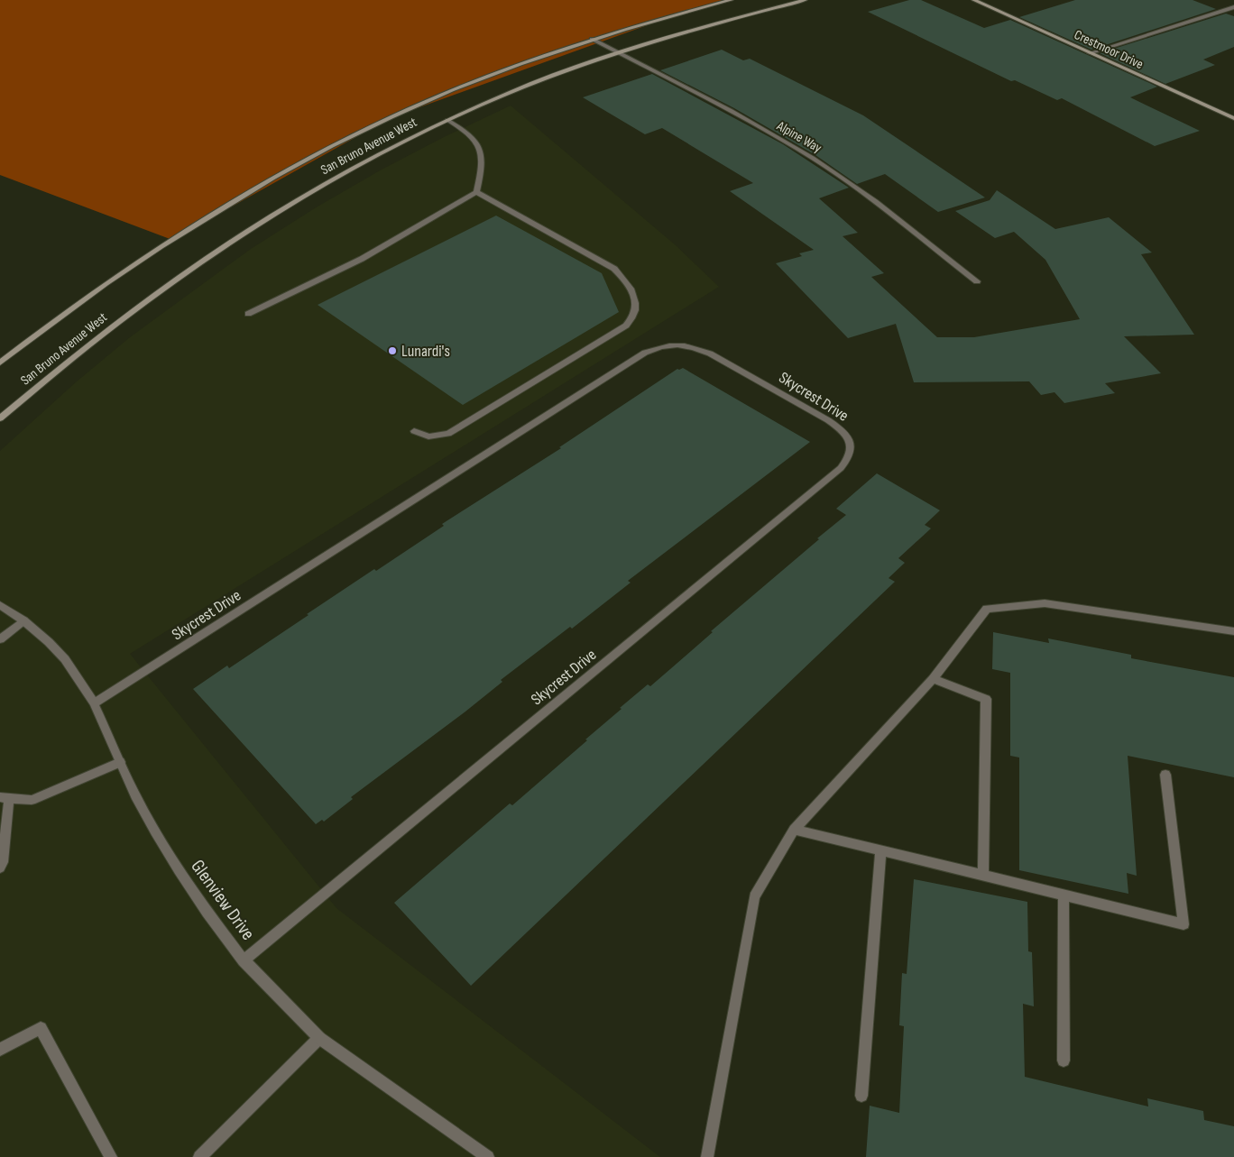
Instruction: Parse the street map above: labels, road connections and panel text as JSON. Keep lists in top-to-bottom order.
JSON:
{
  "streets": {
    "main road": ["Crestmoor Drive", "San Bruno Avenue West"],
    "street": ["Alpine Way", "Skycrest Drive", "Glenview Drive"]
  },
  "crossings": [
    ["Alpine Way", "San Bruno Avenue West"],
    ["Skycrest Drive", "Glenview Drive"]
  ],
  "places": ["Lunardi's"]
}
